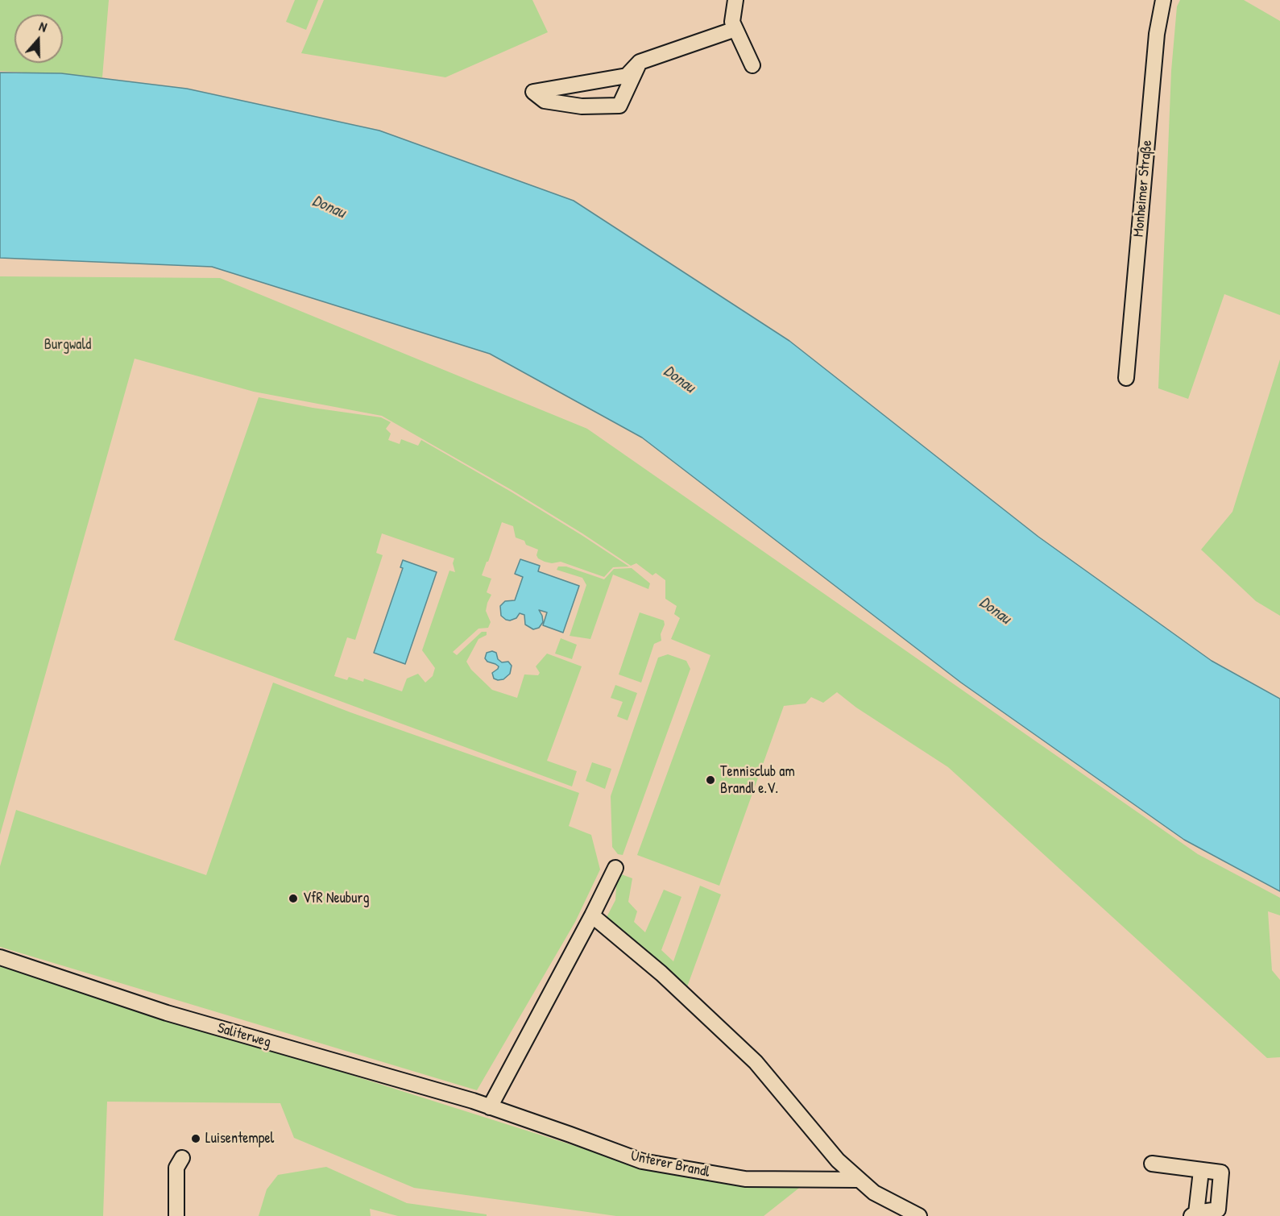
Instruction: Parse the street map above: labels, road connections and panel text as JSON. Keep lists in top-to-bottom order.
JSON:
{
  "streets": {
    "street": ["Monheimer Straße", "Saliterweg", "Unterer Brandl"]
  },
  "crossings": [
    ["Saliterweg", "Unterer Brandl"]
  ],
  "water": ["Donau"],
  "parks": ["Burgwald"],
  "places": ["Tennisclub am Brandl e.V.", "VfR Neuburg", "Luisentempel"],
  "north": "top"
}
